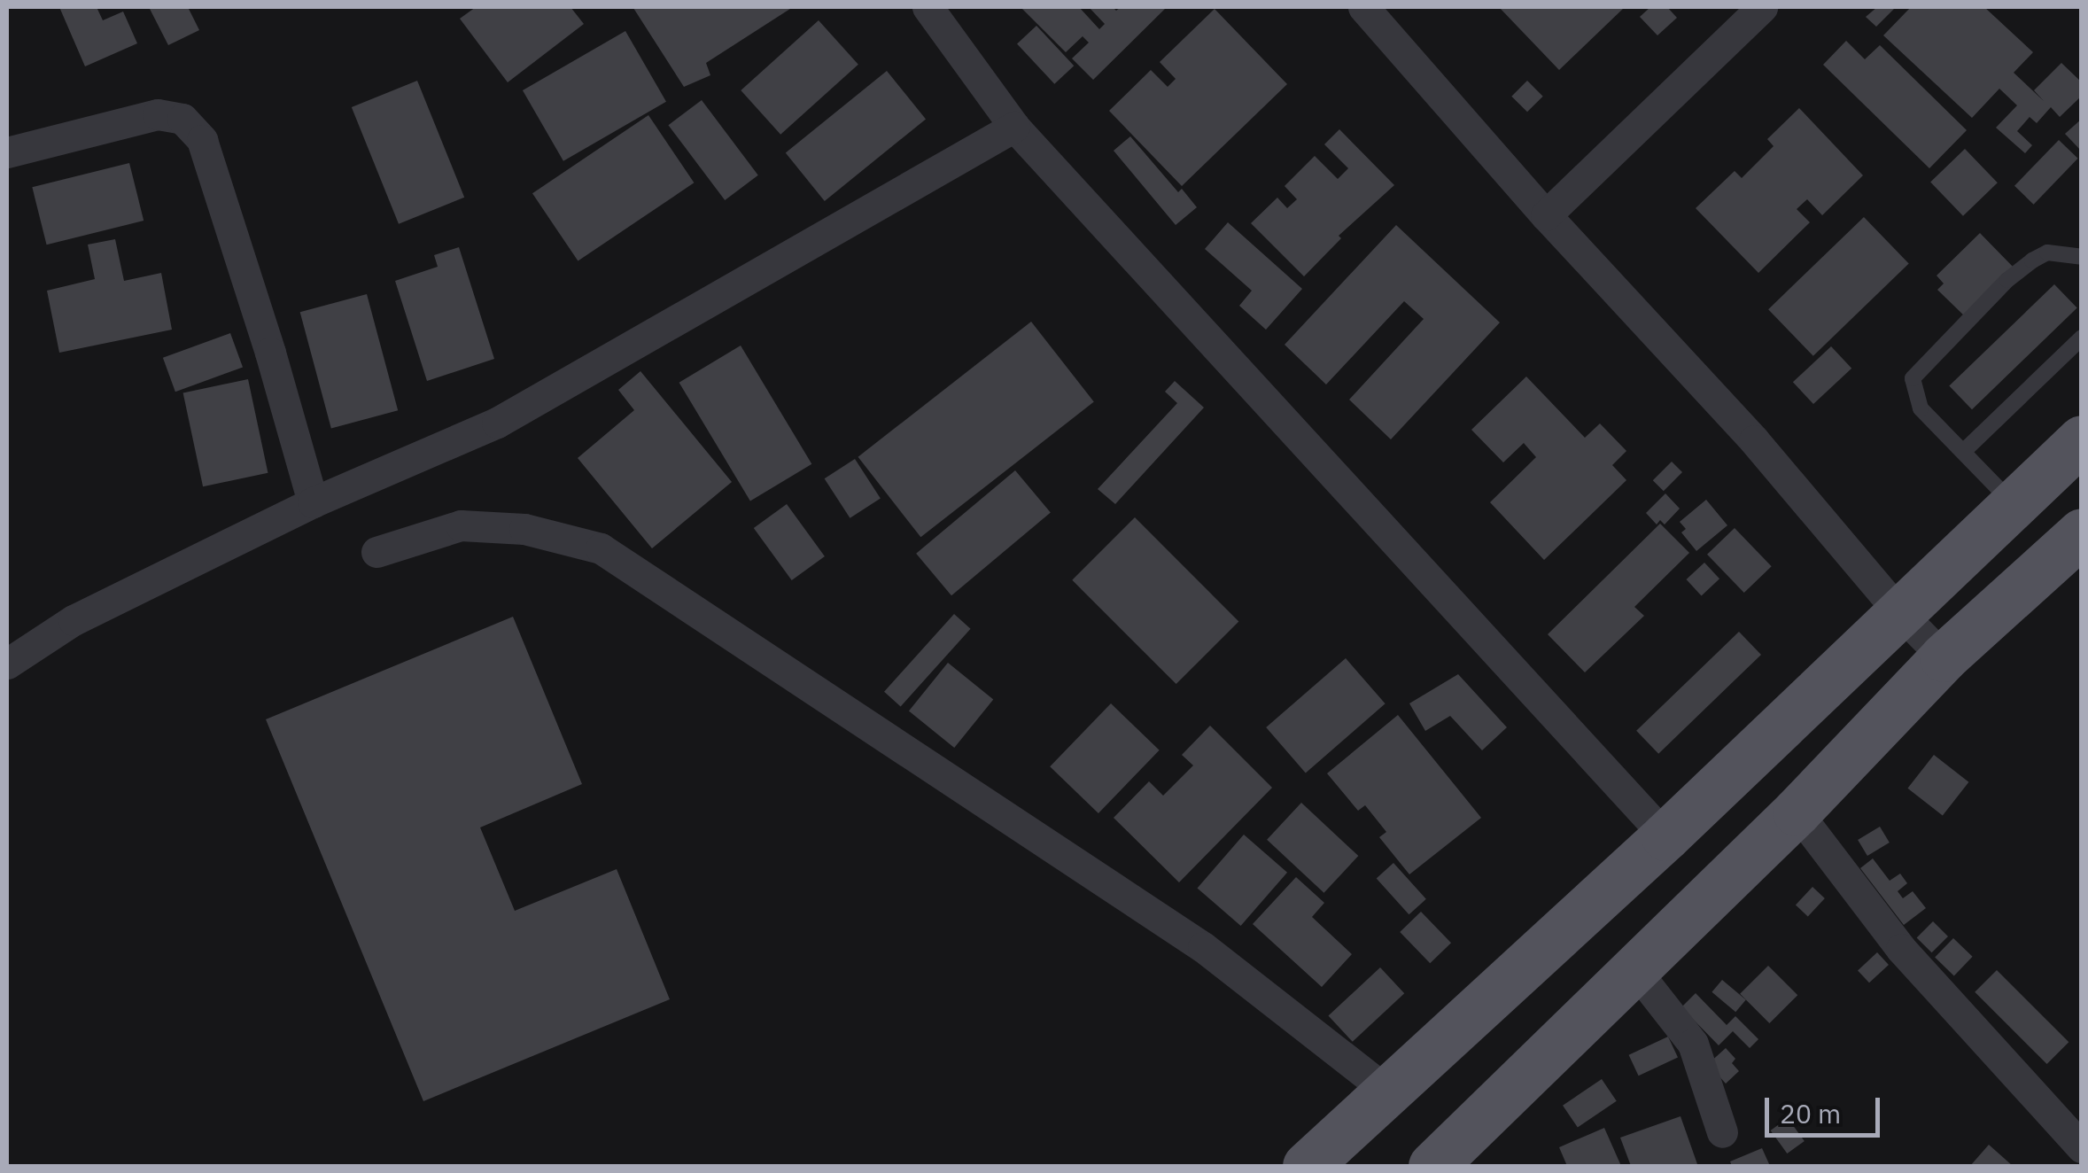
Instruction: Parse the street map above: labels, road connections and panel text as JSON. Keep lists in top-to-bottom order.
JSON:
{
  "scale_bar": "20 m"
}
